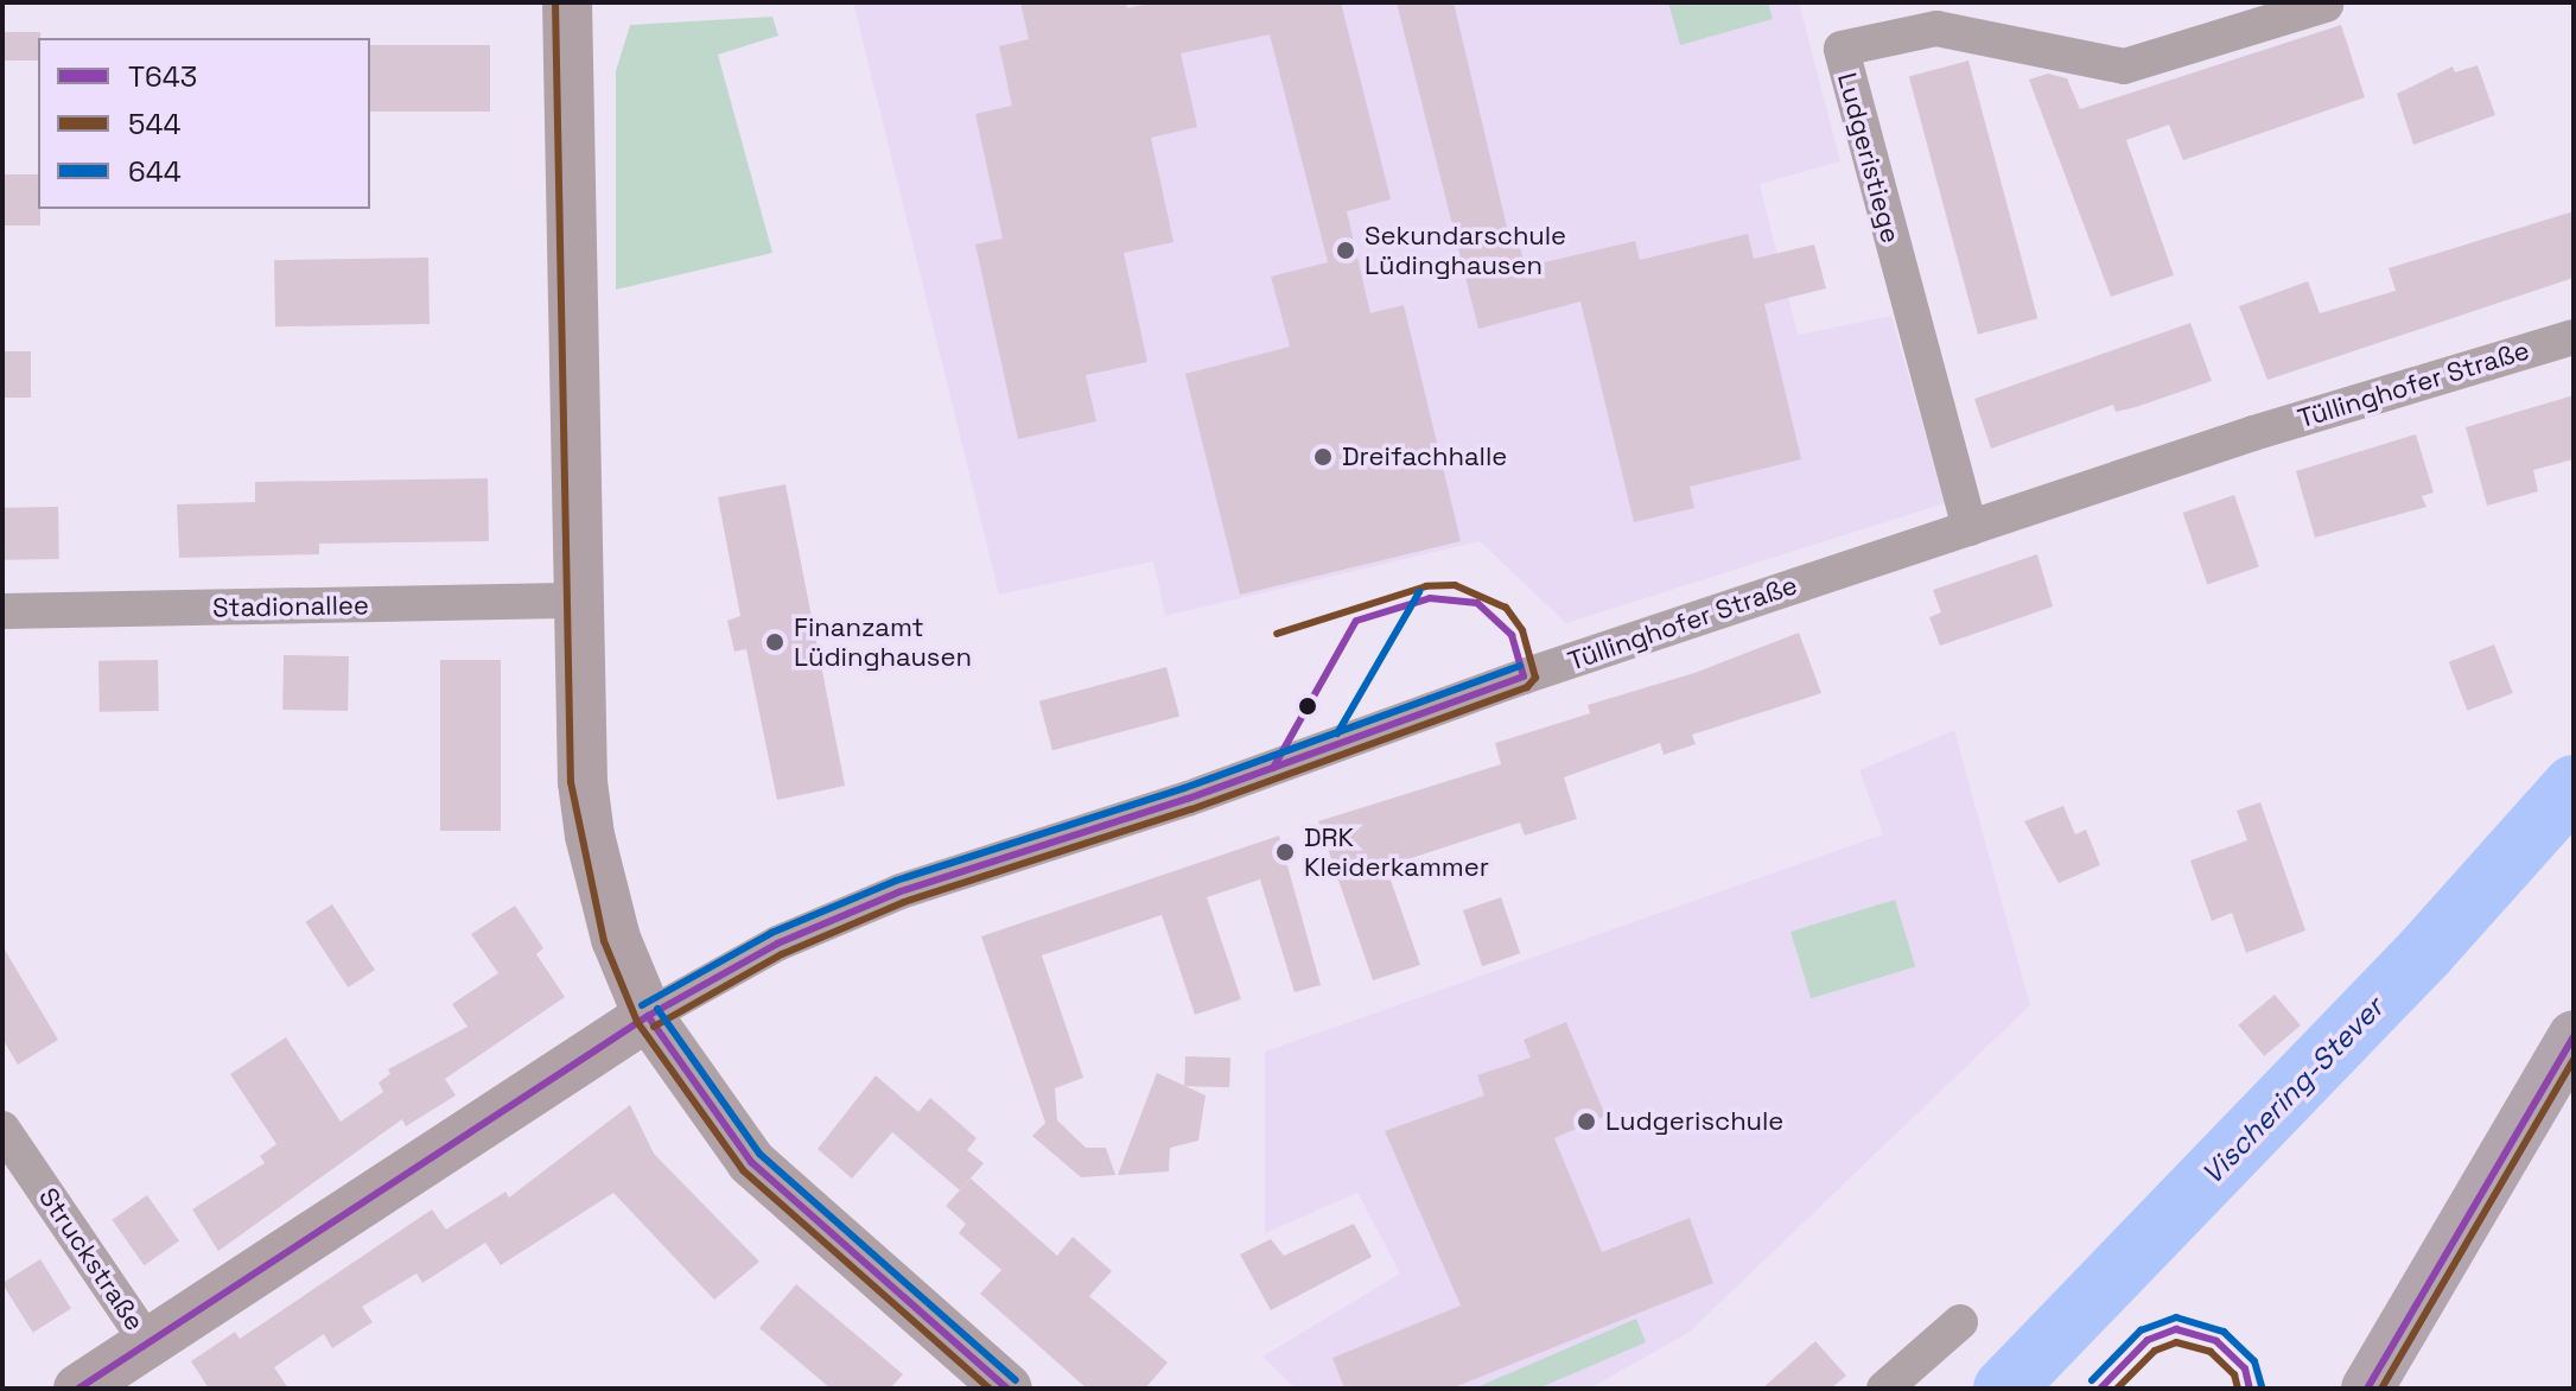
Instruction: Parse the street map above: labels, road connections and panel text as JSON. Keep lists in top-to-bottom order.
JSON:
{
  "streets": {
    "main road": ["Tüllinghofer Straße"],
    "street": ["Ludgeristiege", "Stadionallee", "Struckstraße"]
  },
  "crossings": [
    ["Ludgeristiege", "Tüllinghofer Straße"],
    ["Tüllinghofer Straße", "Struckstraße"]
  ],
  "water": ["Vischering-Stever"],
  "places": [
    "Sekundarschule Lüdinghausen",
    "Dreifachhalle",
    "Finanzamt Lüdinghausen",
    "DRK Kleiderkammer",
    "Ludgerischule"
  ],
  "lines": ["transit line 544", "transit line 644", "transit line T643"],
  "legend": ["T643", "544", "644"]
}
